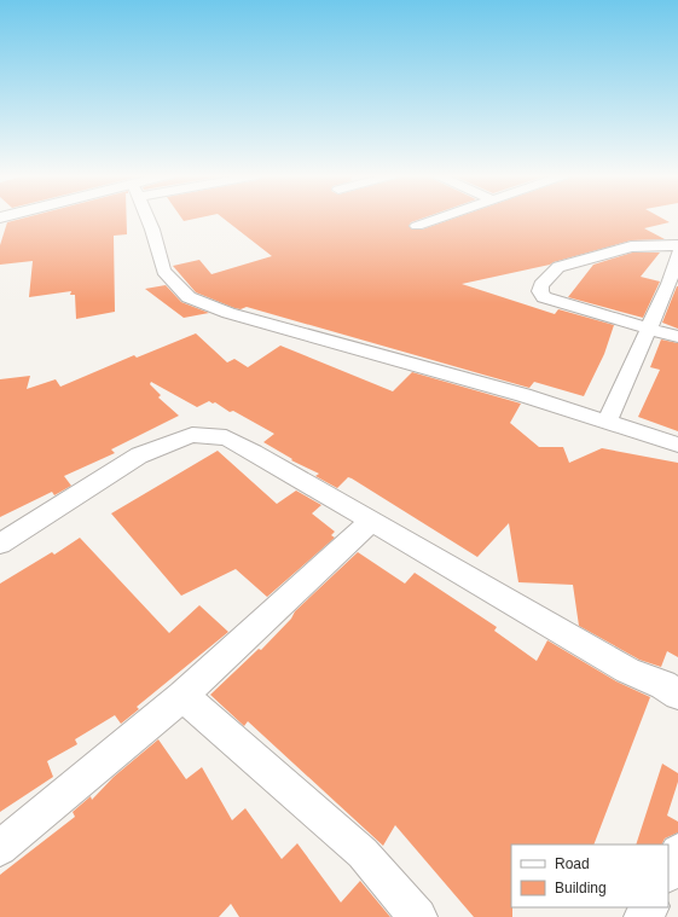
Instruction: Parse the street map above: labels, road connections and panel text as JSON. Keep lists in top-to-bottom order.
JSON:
{
  "legend": ["Road", "Building"]
}
